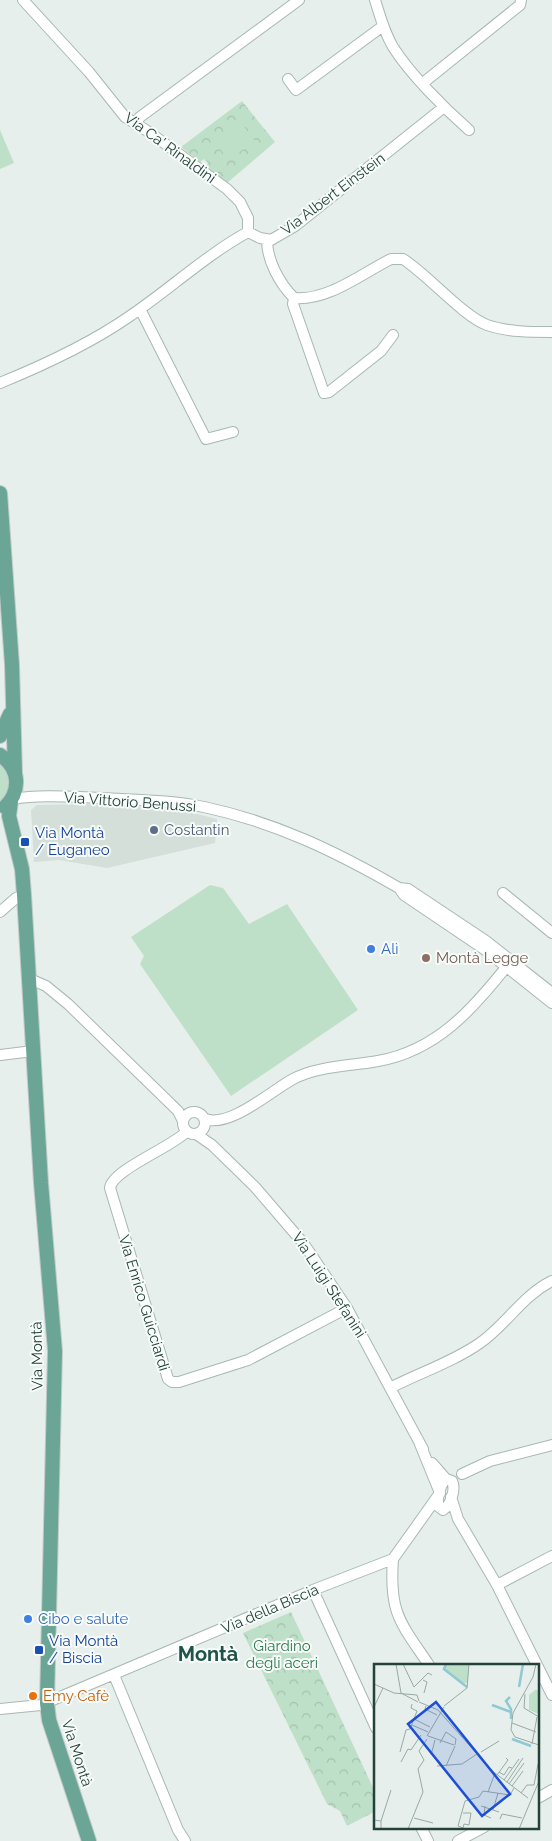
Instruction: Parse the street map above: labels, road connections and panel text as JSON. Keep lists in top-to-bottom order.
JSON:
{
  "streets": {
    "main road": ["Via Montà"],
    "street": [
      "Via Ca' Rinaldini",
      "Via Albert Einstein",
      "Via Vittorio Benussi",
      "Via Luigi Stefanini",
      "Via Enrico Guicciardi",
      "Via della Biscia"
    ]
  },
  "crossings": [
    ["Via Ca' Rinaldini", "Via Albert Einstein"],
    ["Via Vittorio Benussi", "Via Montà"],
    ["Via Luigi Stefanini", "Via Enrico Guicciardi"],
    ["Via Luigi Stefanini", "Via Montà"],
    ["Via Montà", "Via della Biscia"]
  ],
  "districts": ["Montà"],
  "parks": ["Giardino degli aceri"],
  "places": {
    "other": [
      "Costantin",
      "Alì",
      "Montà Legge",
      "Cibo e salute",
      "Emy Cafè"
    ],
    "transit": ["Via Montà / Euganeo", "Via Montà / Biscia"]
  }
}
